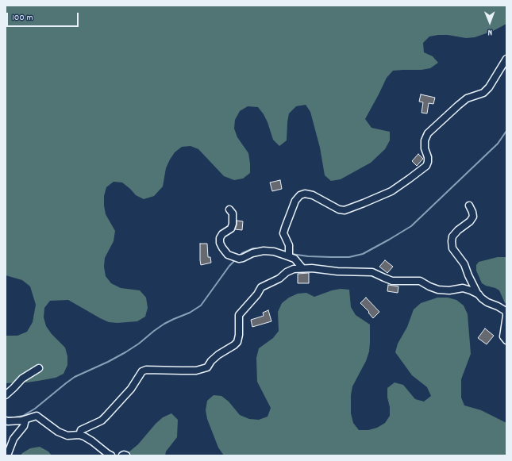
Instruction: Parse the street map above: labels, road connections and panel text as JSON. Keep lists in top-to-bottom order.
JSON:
{
  "scale_bar": "100 m",
  "north": "bottom"
}
